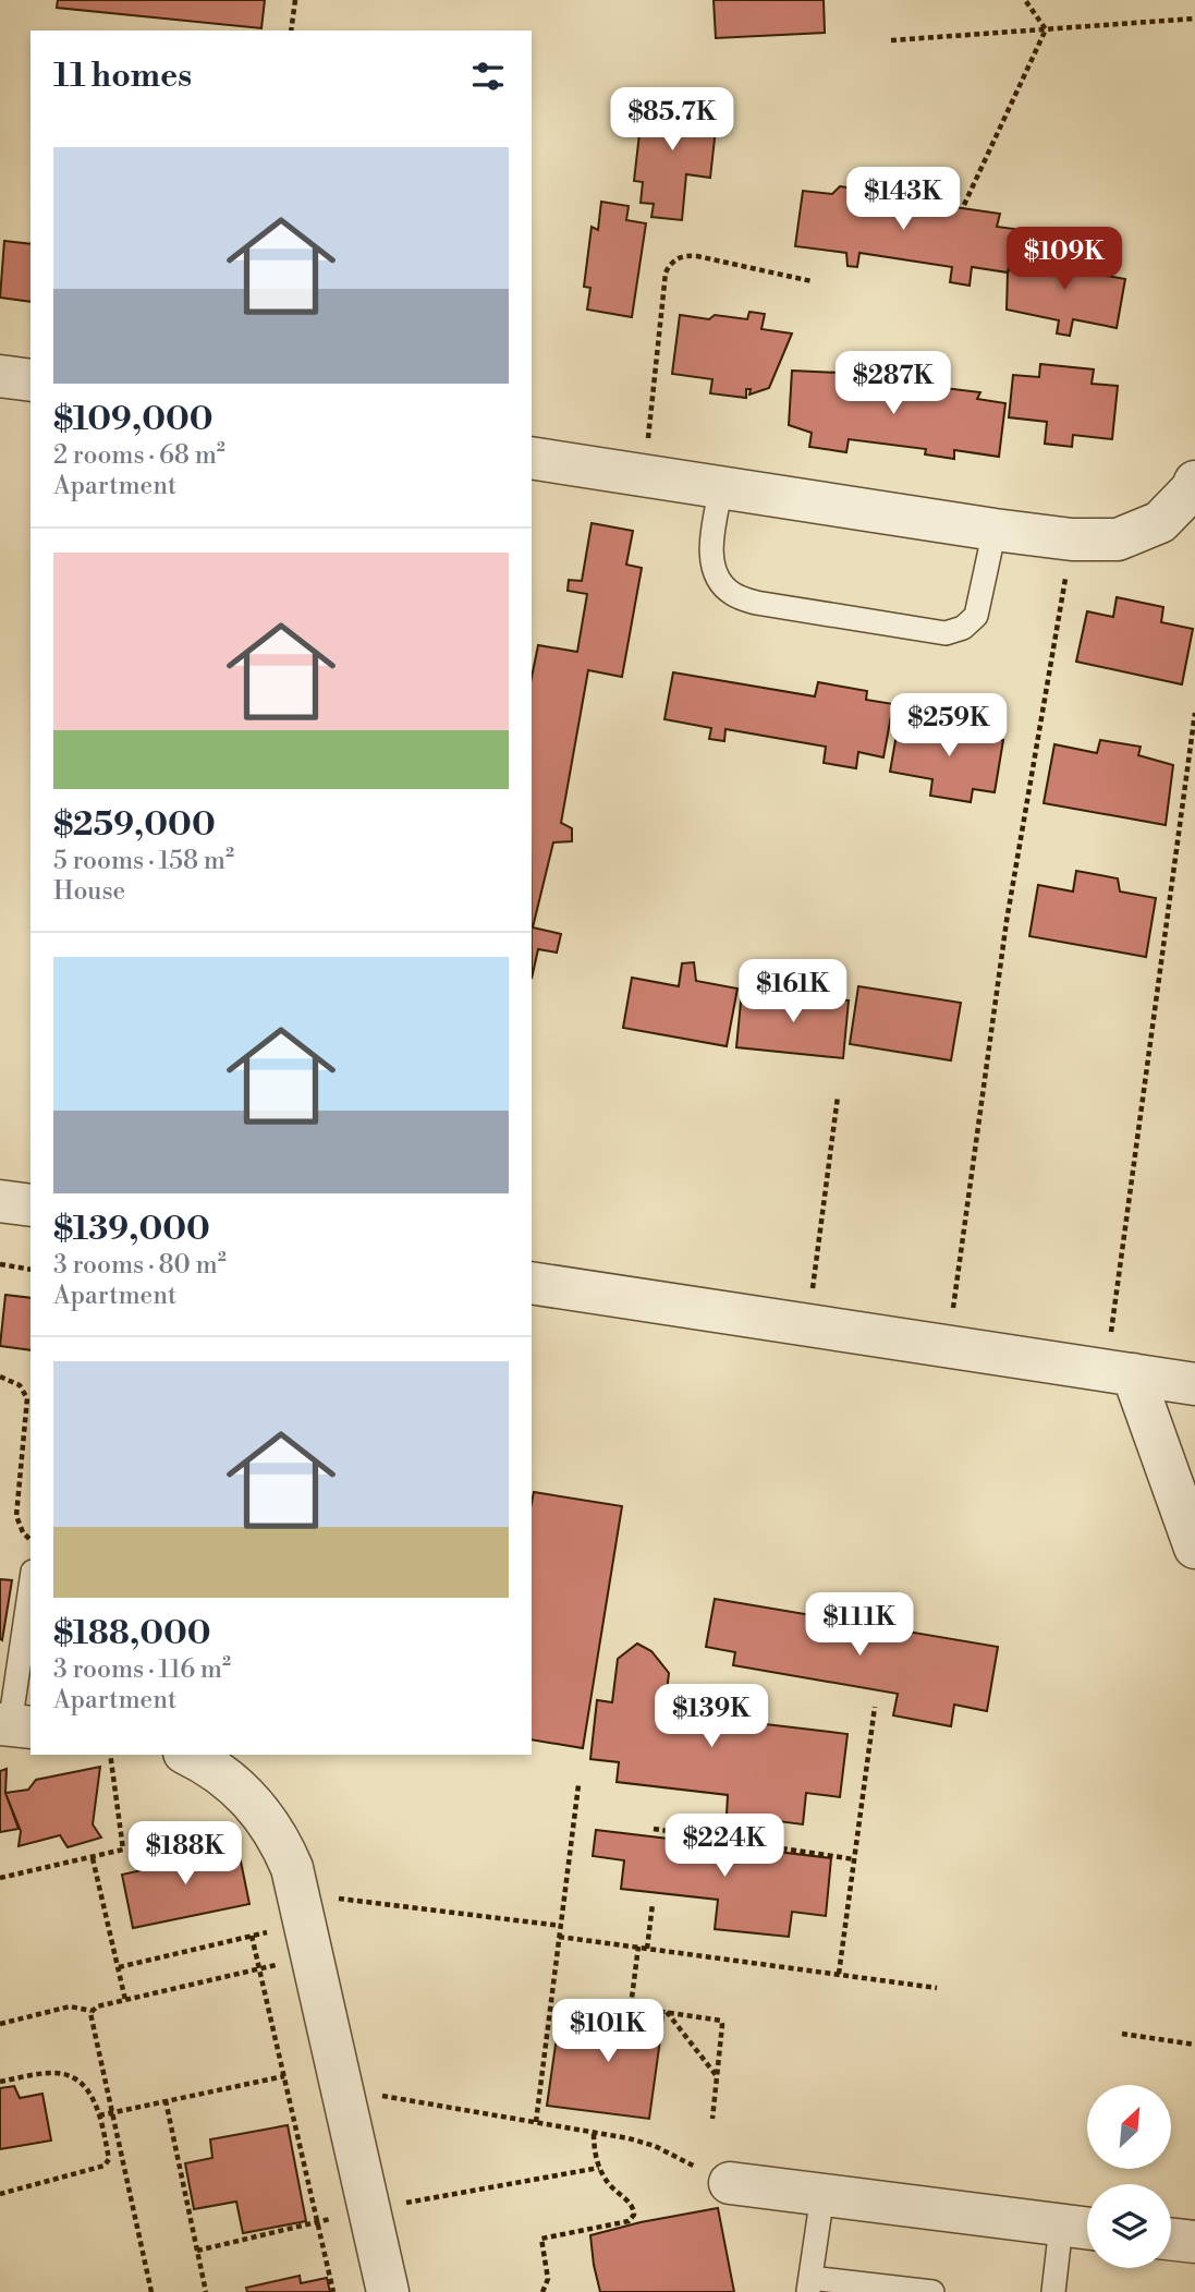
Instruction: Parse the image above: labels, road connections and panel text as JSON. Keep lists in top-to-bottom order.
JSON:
{
  "north": "top right",
  "page": {
    "heading": "11 homes",
    "price": [
      "$85.7K",
      "$143K",
      "$109K",
      "$287K",
      "$259K",
      "$161K",
      "$111K",
      "$139K",
      "$224K",
      "$188K",
      "$101K"
    ],
    "list": [
      {
        "name": "$109,000",
        "note": "2 rooms · 68 m² · Apartment"
      },
      {
        "name": "$259,000",
        "note": "5 rooms · 158 m² · House"
      },
      {
        "name": "$139,000",
        "note": "3 rooms · 80 m² · Apartment"
      },
      {
        "name": "$188,000",
        "note": "3 rooms · 116 m² · Apartment"
      }
    ]
  }
}
